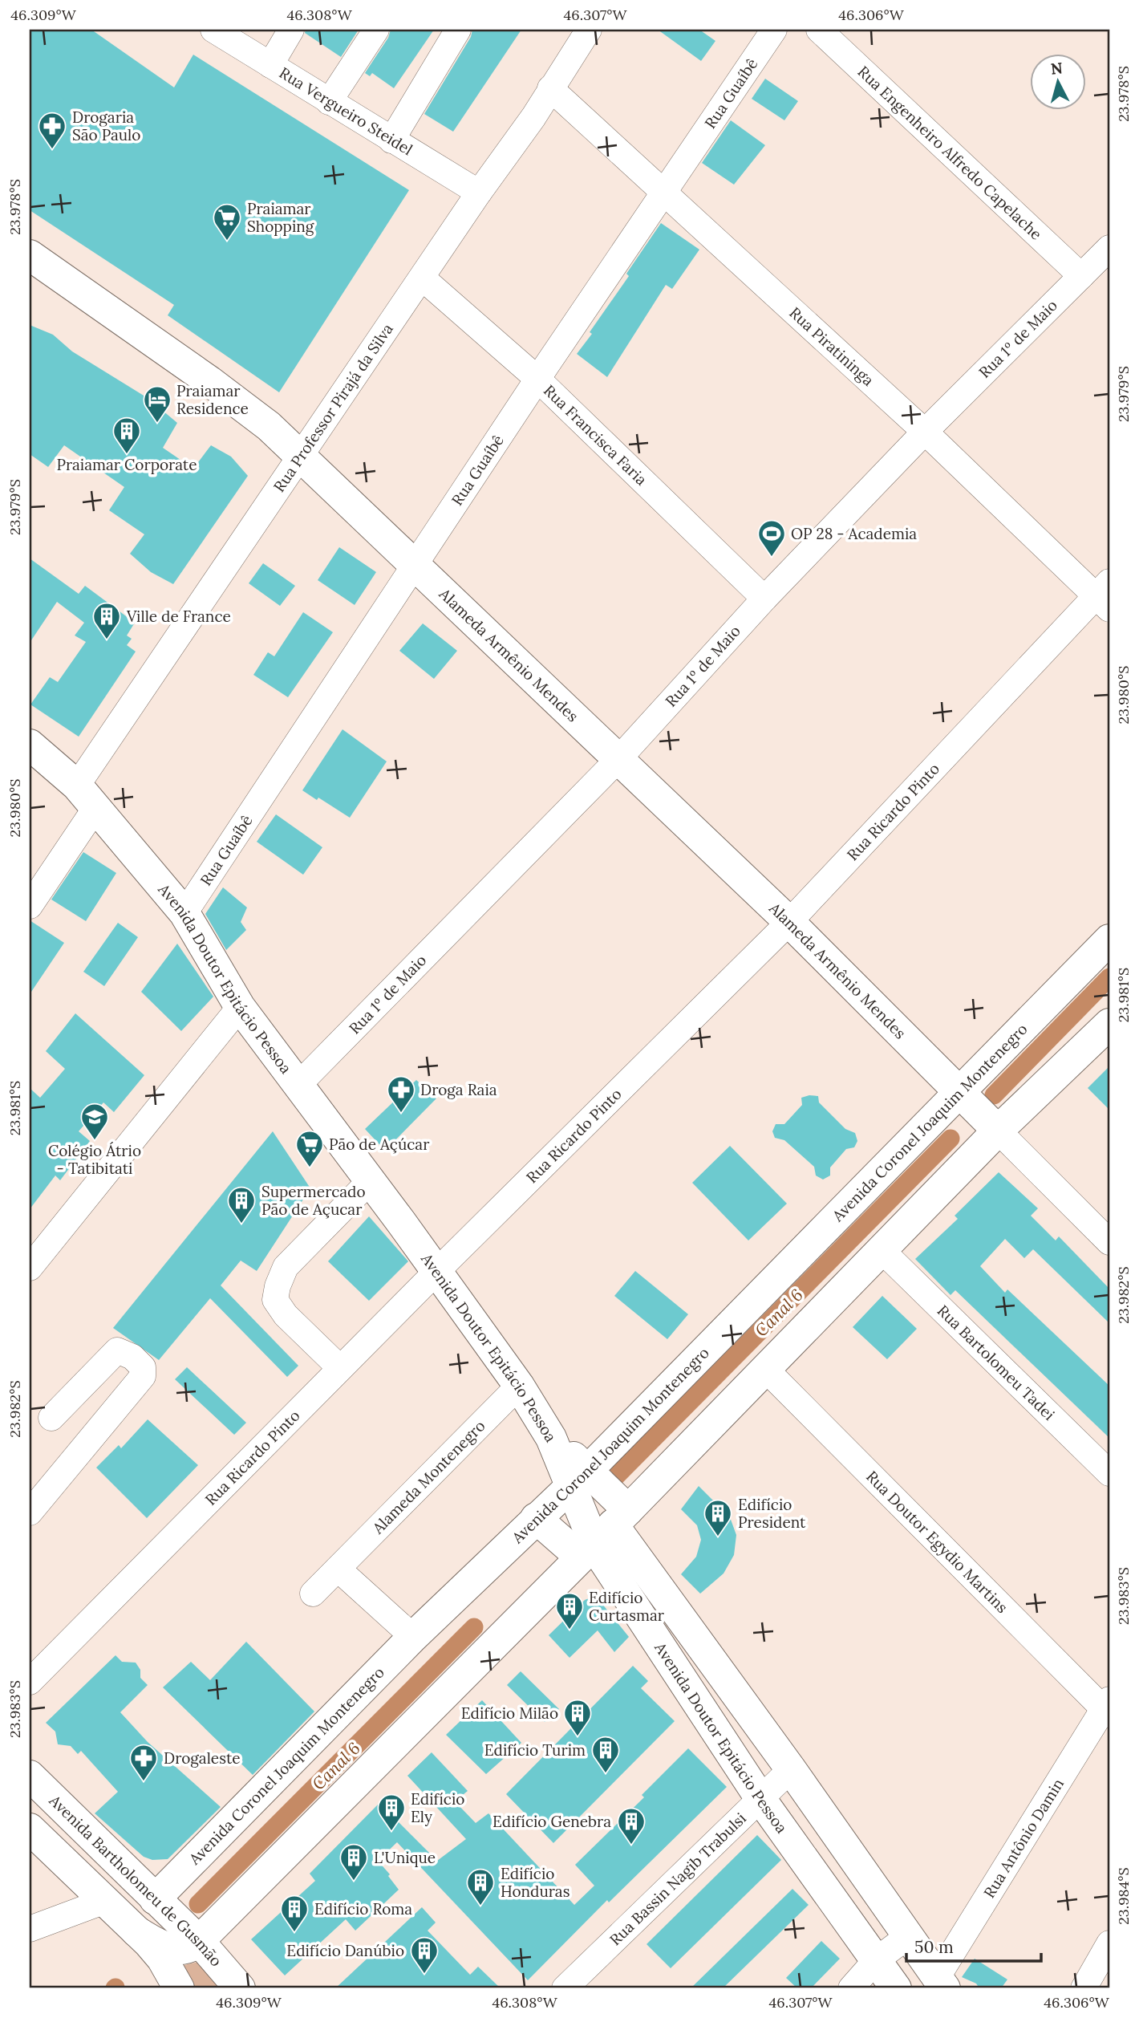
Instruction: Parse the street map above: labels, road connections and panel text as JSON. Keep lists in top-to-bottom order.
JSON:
{
  "streets": {
    "main road": [
      "Alameda Armênio Mendes",
      "Avenida Doutor Epitácio Pessoa",
      "Avenida Coronel Joaquim Montenegro",
      "Avenida Bartholomeu de Gusmão"
    ],
    "street": [
      "Rua Guaíbê",
      "Rua Vergueiro Steidel",
      "Rua Engenheiro Alfredo Capelache",
      "Rua 1º de Maio",
      "Rua Piratininga",
      "Rua Professor Pirajá da Silva",
      "Rua Francisca Faria",
      "Rua Ricardo Pinto",
      "Rua Bartolomeu Tadei",
      "Alameda Montenegro",
      "Rua Doutor Egydio Martins",
      "Rua Antônio Damin",
      "Rua Bassin Nagib Trabulsi"
    ]
  },
  "crossings": [
    ["Rua Guaíbê", "Rua Piratininga"],
    ["Rua Guaíbê", "Rua Francisca Faria"],
    ["Rua Guaíbê", "Alameda Armênio Mendes"],
    ["Rua Guaíbê", "Avenida Doutor Epitácio Pessoa"],
    ["Rua Vergueiro Steidel", "Rua Professor Pirajá da Silva"],
    ["Rua Engenheiro Alfredo Capelache", "Rua 1º de Maio"],
    ["Rua 1º de Maio", "Rua Piratininga"],
    ["Rua 1º de Maio", "Rua Francisca Faria"],
    ["Rua 1º de Maio", "Alameda Armênio Mendes"],
    ["Rua 1º de Maio", "Avenida Doutor Epitácio Pessoa"],
    ["Rua Piratininga", "Rua Professor Pirajá da Silva"],
    ["Rua Piratininga", "Rua Ricardo Pinto"],
    ["Rua Professor Pirajá da Silva", "Rua Francisca Faria"],
    ["Rua Professor Pirajá da Silva", "Alameda Armênio Mendes"],
    ["Rua Professor Pirajá da Silva", "Avenida Doutor Epitácio Pessoa"],
    ["Alameda Armênio Mendes", "Rua Ricardo Pinto"],
    ["Alameda Armênio Mendes", "Avenida Coronel Joaquim Montenegro"],
    ["Rua Ricardo Pinto", "Avenida Doutor Epitácio Pessoa"],
    ["Avenida Doutor Epitácio Pessoa", "Avenida Coronel Joaquim Montenegro"],
    ["Avenida Doutor Epitácio Pessoa", "Alameda Montenegro"],
    ["Avenida Doutor Epitácio Pessoa", "Rua Antônio Damin"],
    ["Avenida Doutor Epitácio Pessoa", "Rua Bassin Nagib Trabulsi"],
    ["Avenida Coronel Joaquim Montenegro", "Rua Bartolomeu Tadei"],
    ["Avenida Coronel Joaquim Montenegro", "Rua Doutor Egydio Martins"],
    ["Avenida Coronel Joaquim Montenegro", "Avenida Bartholomeu de Gusmão"],
    ["Rua Doutor Egydio Martins", "Rua Antônio Damin"]
  ],
  "water": ["Canal 6"],
  "places": {
    "pharmacy": ["Drogaria São Paulo", "Droga Raia", "Drogaleste"],
    "supermarket": ["Praiamar Shopping", "Pão de Açúcar"],
    "hotel": ["Praiamar Residence"],
    "building": [
      "Praiamar Corporate",
      "Ville de France",
      "Supermercado Pão de Açucar",
      "Edifício President",
      "Edifício Curtasmar",
      "Edifício Milão",
      "Edifício Turim",
      "Edifício Ely",
      "Edifício Genebra",
      "L'Unique",
      "Edifício Honduras",
      "Edifício Roma",
      "Edifício Danúbio"
    ],
    "sports": ["OP 28 - Academia"],
    "school or university": ["Colégio Átrio - Tatibitati"]
  },
  "scale_bar": "50 m",
  "north": "top",
  "coordinates": [
    "46.309°W",
    "46.308°W",
    "46.307°W",
    "46.306°W",
    "23.978°S",
    "23.979°S",
    "23.980°S",
    "23.981°S",
    "23.982°S",
    "23.983°S",
    "23.984°S"
  ]
}
